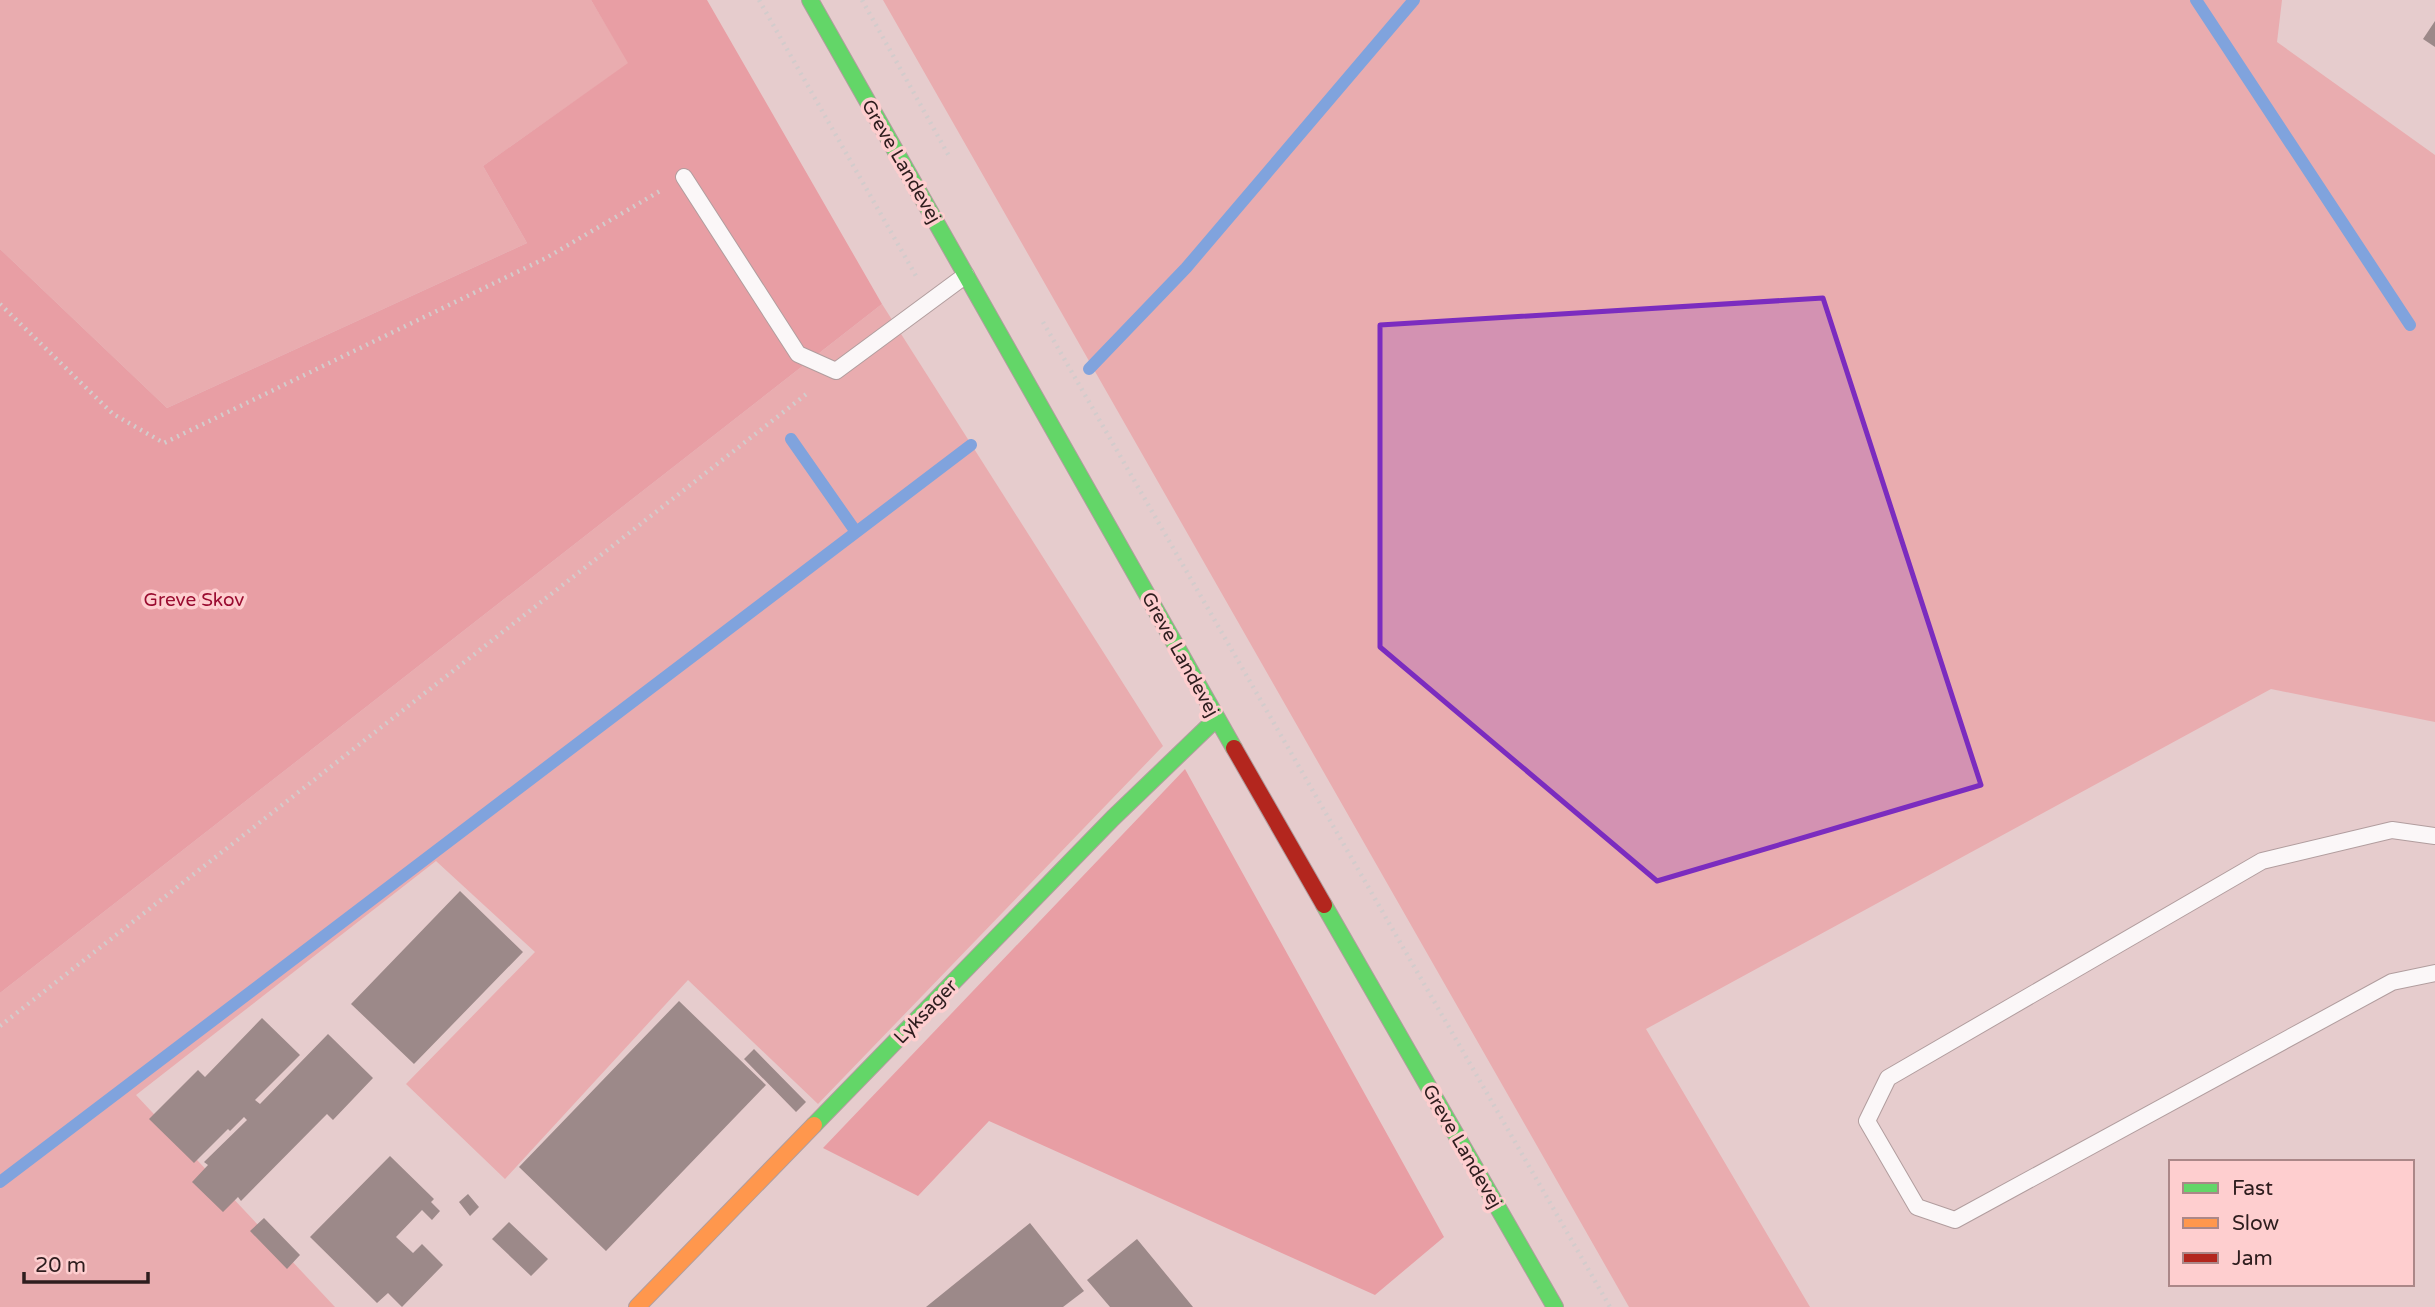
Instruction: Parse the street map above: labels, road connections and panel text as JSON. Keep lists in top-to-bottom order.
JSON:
{
  "streets": {
    "street": ["Greve Landevej", "Lyksager"]
  },
  "crossings": [
    ["Greve Landevej", "Lyksager"]
  ],
  "parks": ["Greve Skov"],
  "legend": ["Fast", "Slow", "Jam"],
  "scale_bar": "20 m"
}
